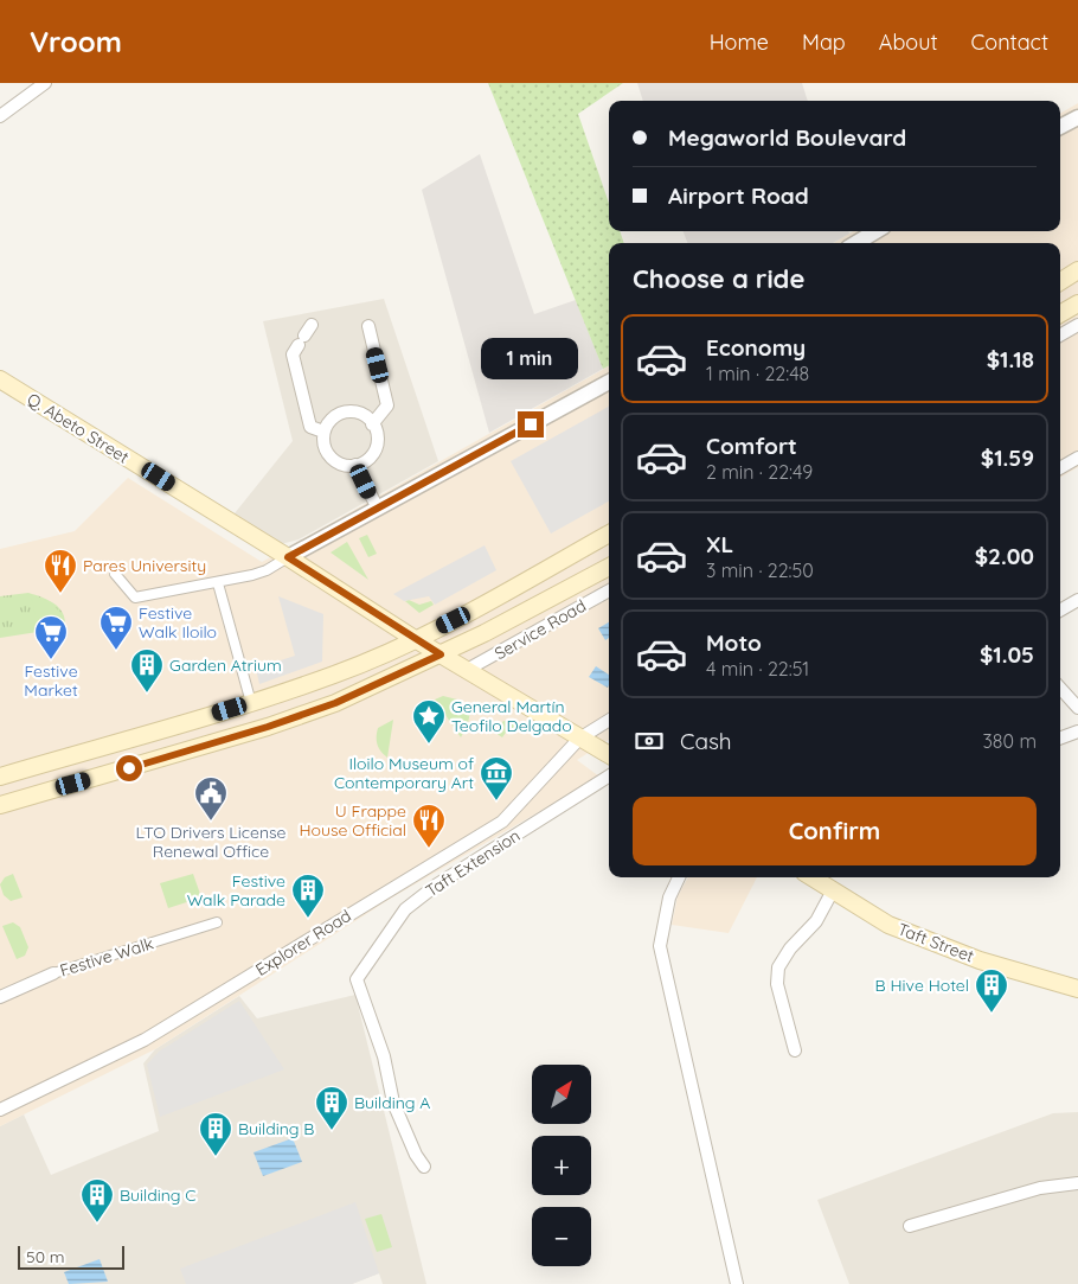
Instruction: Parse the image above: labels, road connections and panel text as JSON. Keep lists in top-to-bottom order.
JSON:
{
  "streets": {
    "main road": ["Q. Abeto Street", "Taft Street"],
    "street": [
      "Service Road",
      "Taft Extension",
      "Explorer Road",
      "Festive Walk"
    ]
  },
  "crossings": [
    ["Q. Abeto Street", "Service Road"],
    ["Q. Abeto Street", "Explorer Road"]
  ],
  "places": {
    "restaurant": ["Pares University", "U Frappe House Official"],
    "supermarket": ["Festive Walk Iloilo", "Festive Market"],
    "building": [
      "Garden Atrium",
      "Festive Walk Parade",
      "B Hive Hotel",
      "Building A",
      "Building B",
      "Building C"
    ],
    "place": ["General Martín Teofilo Delgado"],
    "museum": ["Iloilo Museum of Contemporary Art"],
    "public building": ["LTO Drivers License Renewal Office"]
  },
  "scale_bar": "50 m",
  "north": "top right",
  "page": {
    "header": "Vroom",
    "nav": [
      "Home",
      "Map",
      "About",
      "Contact"
    ],
    "banner": ["Megaworld Boulevard", "Airport Road"],
    "heading": "Choose a ride",
    "list": [
      {
        "name": "Economy",
        "note": "1 min · 22:48",
        "value": "$1.18"
      },
      {
        "name": "Comfort",
        "note": "2 min · 22:49",
        "value": "$1.59"
      },
      {
        "name": "XL",
        "note": "3 min · 22:50",
        "value": "$2.00"
      },
      {
        "name": "Moto",
        "note": "4 min · 22:51",
        "value": "$1.05"
      }
    ],
    "bubble": "1 min",
    "pay": ["Cash", "380 m"],
    "buttons": "Confirm",
    "map_buttons": ["+", "−"],
    "scale": "50 m"
  }
}
